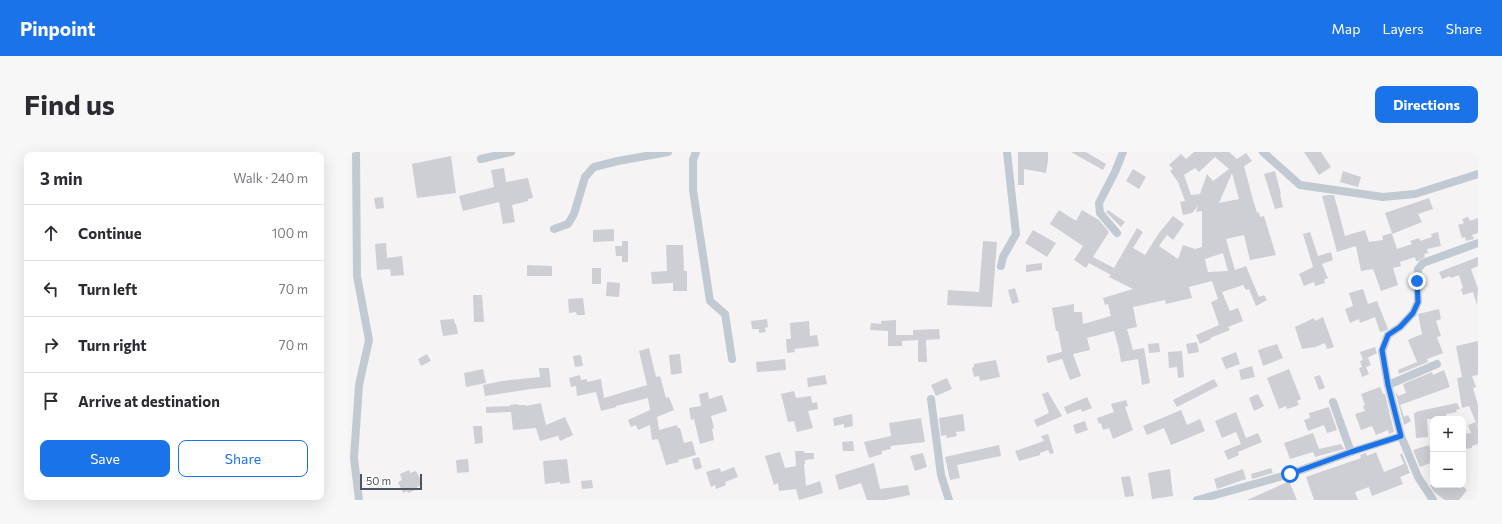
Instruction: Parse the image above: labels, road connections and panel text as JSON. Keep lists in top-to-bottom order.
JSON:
{
  "scale_bar": "50 m",
  "page": {
    "header": "Pinpoint",
    "nav": ["Map", "Layers", "Share"],
    "buttons": [
      "Directions",
      ["Save", "Share"]
    ],
    "title": "Find us",
    "heading": ["3 min", "Walk · 240 m"],
    "list": [
      ["Continue", "100 m"],
      ["Turn left", "70 m"],
      ["Turn right", "70 m"],
      "Arrive at destination"
    ],
    "map_buttons": ["+", "−"],
    "scale": "50 m"
  }
}
